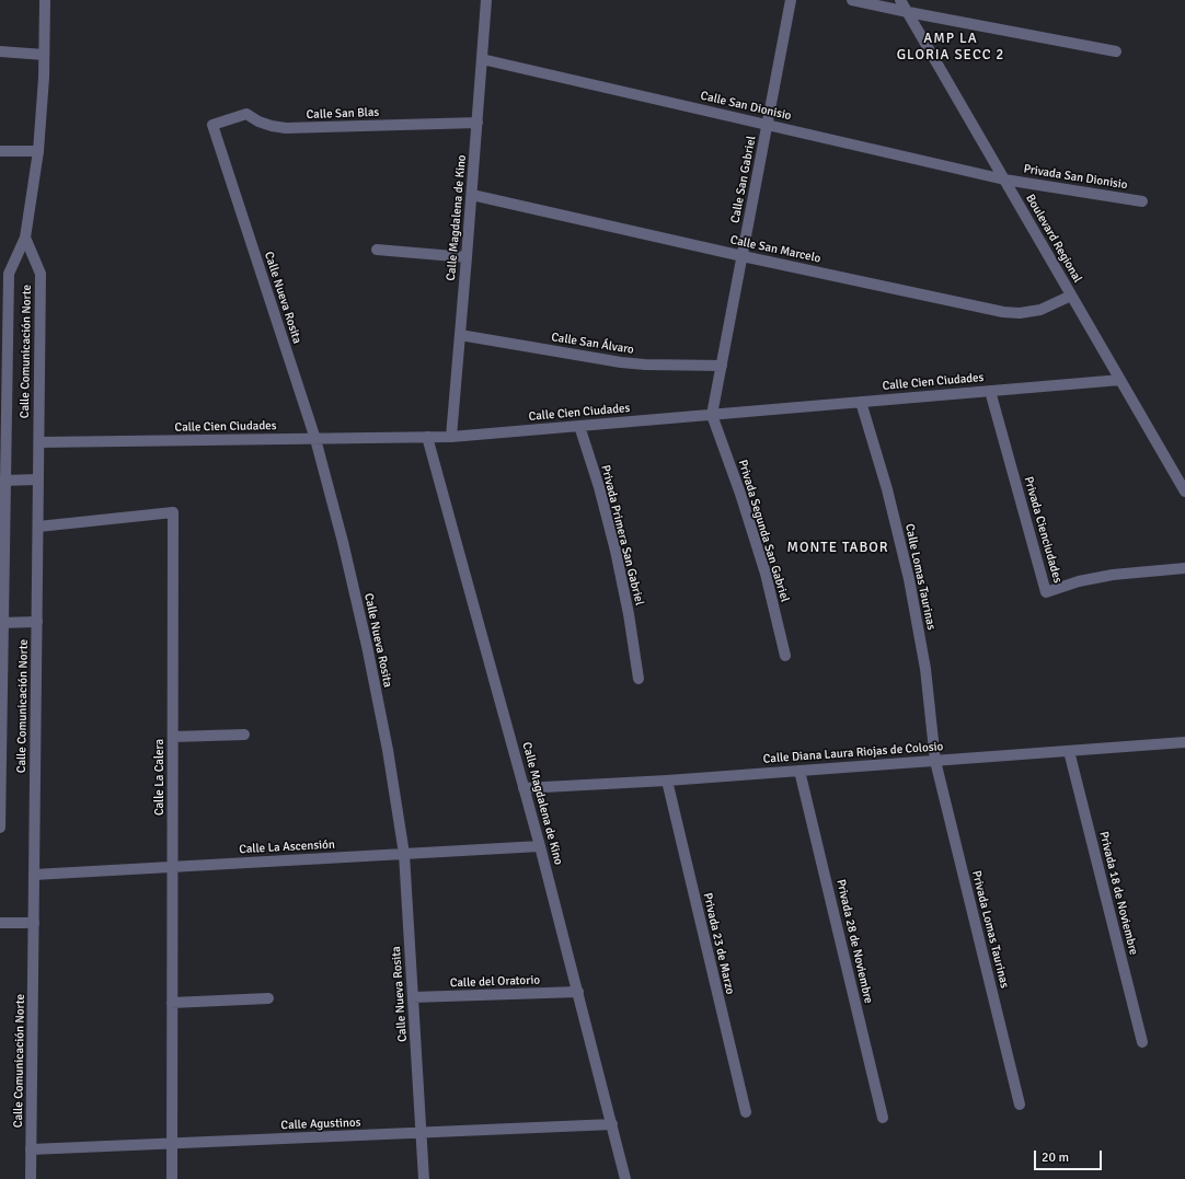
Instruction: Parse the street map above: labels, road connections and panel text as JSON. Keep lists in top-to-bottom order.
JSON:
{
  "streets": {
    "street": [
      "Calle San Dionisio",
      "Calle San Blas",
      "Privada San Dionisio",
      "Calle San Gabriel",
      "Calle Magdalena de Kino",
      "Boulevard Regional",
      "Calle San Marcelo",
      "Calle Nueva Rosita",
      "Calle San Álvaro",
      "Calle Comunicación Norte",
      "Calle Cien Ciudades",
      "Privada Cienciudades",
      "Privada Segunda San Gabriel",
      "Privada Primera San Gabriel",
      "Calle Lomas Taurinas",
      "Calle Diana Laura Riojas de Colosio",
      "Calle La Calera",
      "Calle La Ascensión",
      "Privada 18 de Noviembre",
      "Privada Lomas Taurinas",
      "Privada 28 de Noviembre",
      "Privada 23 de Marzo",
      "Calle del Oratorio",
      "Calle Agustinos"
    ]
  },
  "crossings": [
    ["Calle San Dionisio", "Privada San Dionisio"],
    ["Calle San Dionisio", "Calle San Gabriel"],
    ["Calle San Dionisio", "Calle Magdalena de Kino"],
    ["Calle San Dionisio", "Boulevard Regional"],
    ["Calle San Blas", "Calle Magdalena de Kino"],
    ["Calle San Blas", "Calle Nueva Rosita"],
    ["Privada San Dionisio", "Boulevard Regional"],
    ["Calle San Gabriel", "Calle San Marcelo"],
    ["Calle San Gabriel", "Calle San Álvaro"],
    ["Calle San Gabriel", "Calle Cien Ciudades"],
    ["Calle San Gabriel", "Privada Segunda San Gabriel"],
    ["Calle Magdalena de Kino", "Calle San Marcelo"],
    ["Calle Magdalena de Kino", "Calle San Álvaro"],
    ["Calle Magdalena de Kino", "Calle Cien Ciudades"],
    ["Calle Magdalena de Kino", "Calle Diana Laura Riojas de Colosio"],
    ["Calle Magdalena de Kino", "Calle La Ascensión"],
    ["Calle Magdalena de Kino", "Calle del Oratorio"],
    ["Calle Magdalena de Kino", "Calle Agustinos"],
    ["Boulevard Regional", "Calle San Marcelo"],
    ["Boulevard Regional", "Calle Cien Ciudades"],
    ["Calle Nueva Rosita", "Calle Cien Ciudades"],
    ["Calle Nueva Rosita", "Calle La Ascensión"],
    ["Calle Nueva Rosita", "Calle del Oratorio"],
    ["Calle Nueva Rosita", "Calle Agustinos"],
    ["Calle Comunicación Norte", "Calle Cien Ciudades"],
    ["Calle Comunicación Norte", "Calle La Calera"],
    ["Calle Comunicación Norte", "Calle La Ascensión"],
    ["Calle Comunicación Norte", "Calle Agustinos"],
    ["Calle Cien Ciudades", "Privada Cienciudades"],
    ["Calle Cien Ciudades", "Privada Segunda San Gabriel"],
    ["Calle Cien Ciudades", "Privada Primera San Gabriel"],
    ["Calle Cien Ciudades", "Calle Lomas Taurinas"],
    ["Calle Lomas Taurinas", "Calle Diana Laura Riojas de Colosio"],
    ["Calle Lomas Taurinas", "Privada Lomas Taurinas"],
    ["Calle Diana Laura Riojas de Colosio", "Privada 18 de Noviembre"],
    ["Calle Diana Laura Riojas de Colosio", "Privada Lomas Taurinas"],
    ["Calle Diana Laura Riojas de Colosio", "Privada 28 de Noviembre"],
    ["Calle Diana Laura Riojas de Colosio", "Privada 23 de Marzo"],
    ["Calle La Calera", "Calle La Ascensión"],
    ["Calle La Calera", "Calle Agustinos"]
  ],
  "districts": ["AMP LA GLORIA SECC 2", "MONTE TABOR"],
  "scale_bar": "20 m"
}
